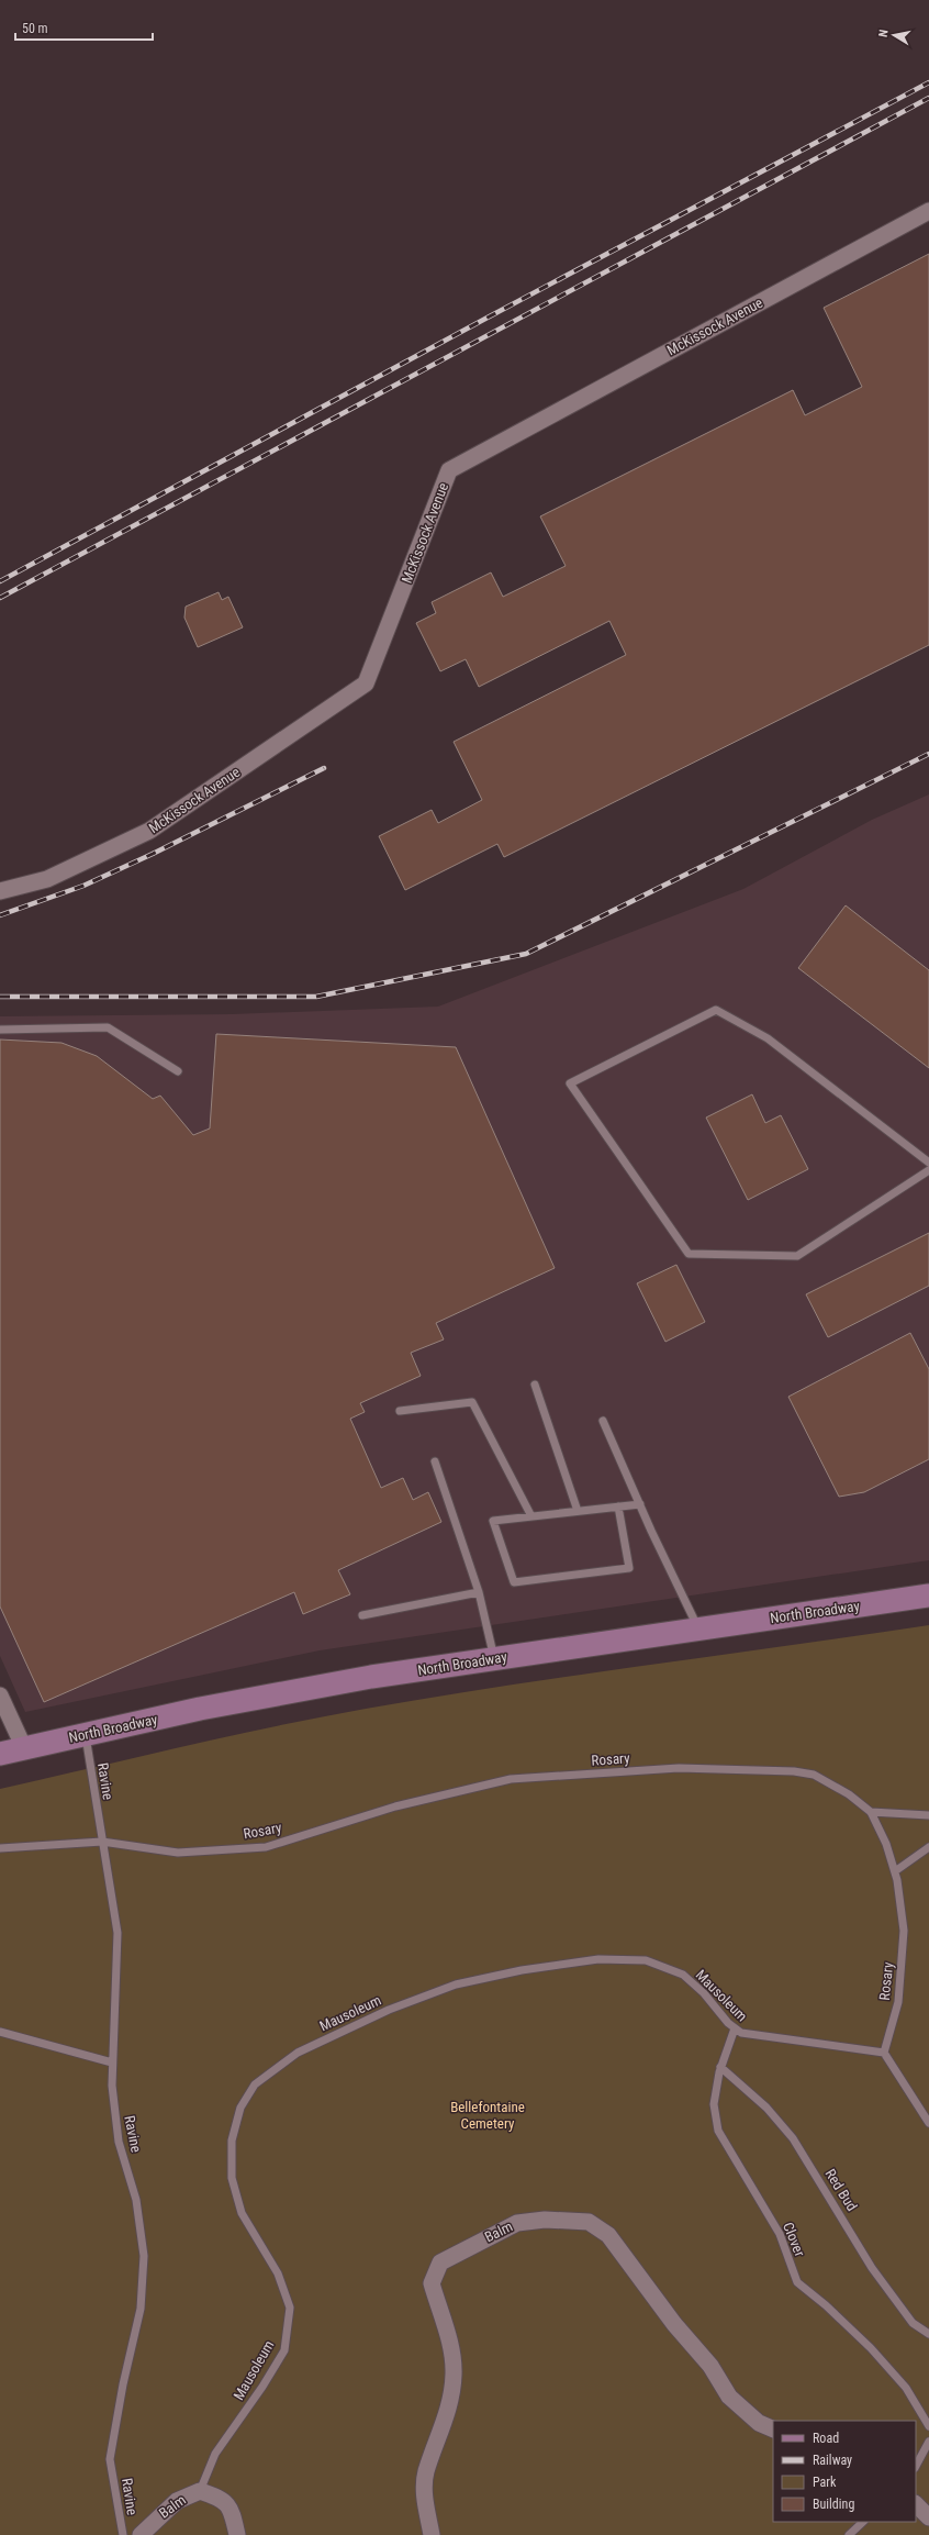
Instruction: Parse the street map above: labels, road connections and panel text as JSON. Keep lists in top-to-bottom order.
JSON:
{
  "streets": {
    "main road": ["North Broadway"],
    "street": ["McKissock Avenue", "Balm"],
    "lane": [
      "Rosary",
      "Ravine",
      "Mausoleum",
      "Red Bud",
      "Clover"
    ]
  },
  "crossings": [
    ["North Broadway", "Ravine"],
    ["Rosary", "Ravine"],
    ["Rosary", "Mausoleum"],
    ["Mausoleum", "Balm"],
    ["Mausoleum", "Clover"],
    ["Red Bud", "Clover"]
  ],
  "parks": ["Bellefontaine Cemetery"],
  "legend": [
    "Road",
    "Railway",
    "Park",
    "Building"
  ],
  "scale_bar": "50 m",
  "north": "left"
}
